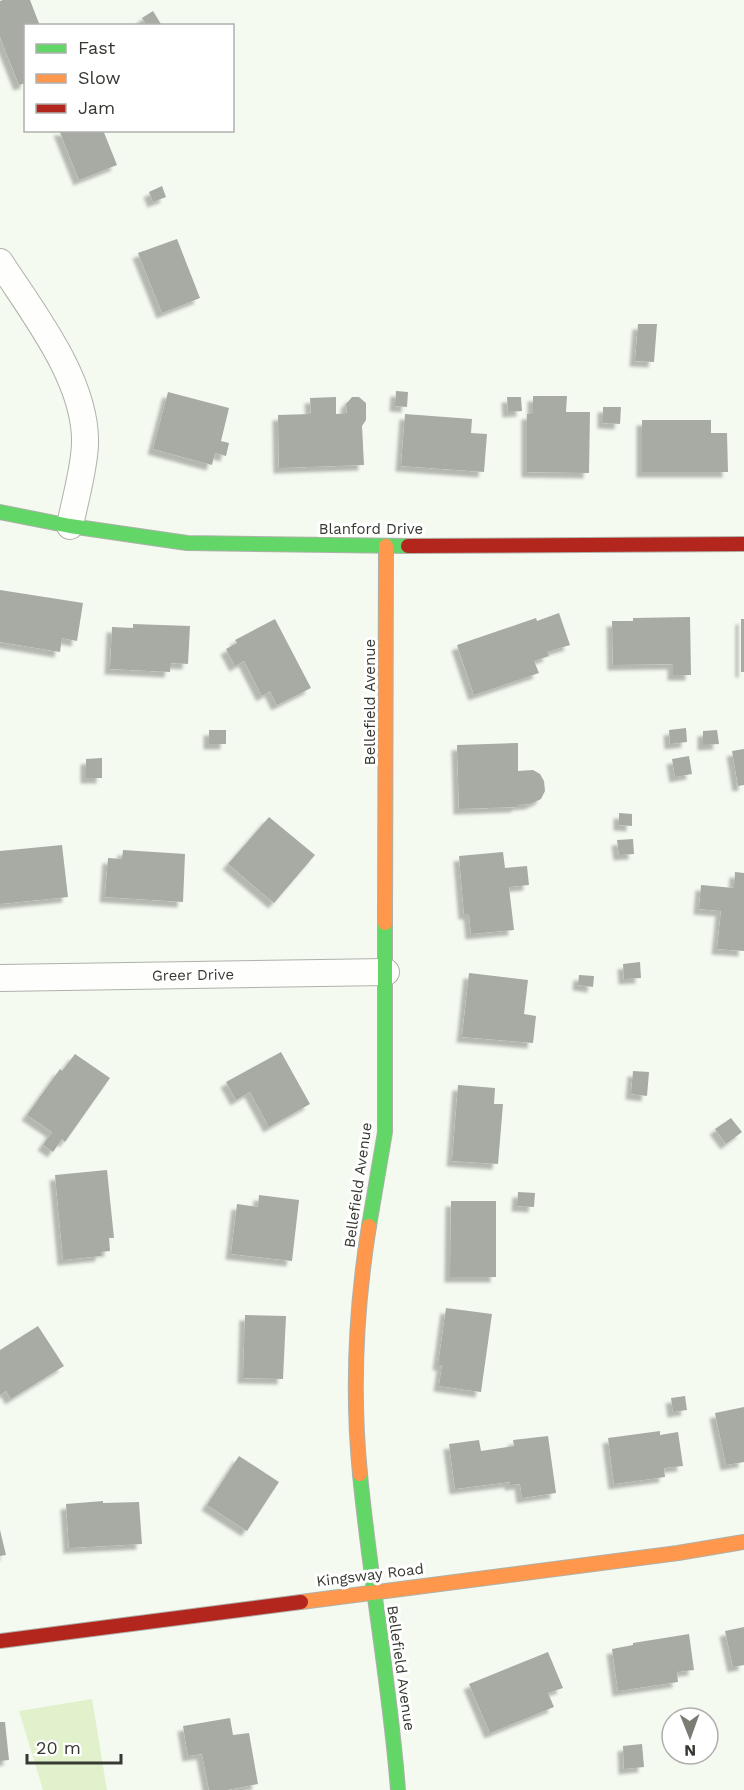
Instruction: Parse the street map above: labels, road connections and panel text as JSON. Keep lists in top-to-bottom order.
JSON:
{
  "streets": {
    "street": [
      "Blanford Drive",
      "Bellefield Avenue",
      "Greer Drive",
      "Kingsway Road"
    ]
  },
  "crossings": [
    ["Blanford Drive", "Bellefield Avenue"],
    ["Bellefield Avenue", "Greer Drive"],
    ["Bellefield Avenue", "Kingsway Road"]
  ],
  "legend": ["Fast", "Slow", "Jam"],
  "scale_bar": "20 m",
  "north": "bottom"
}
